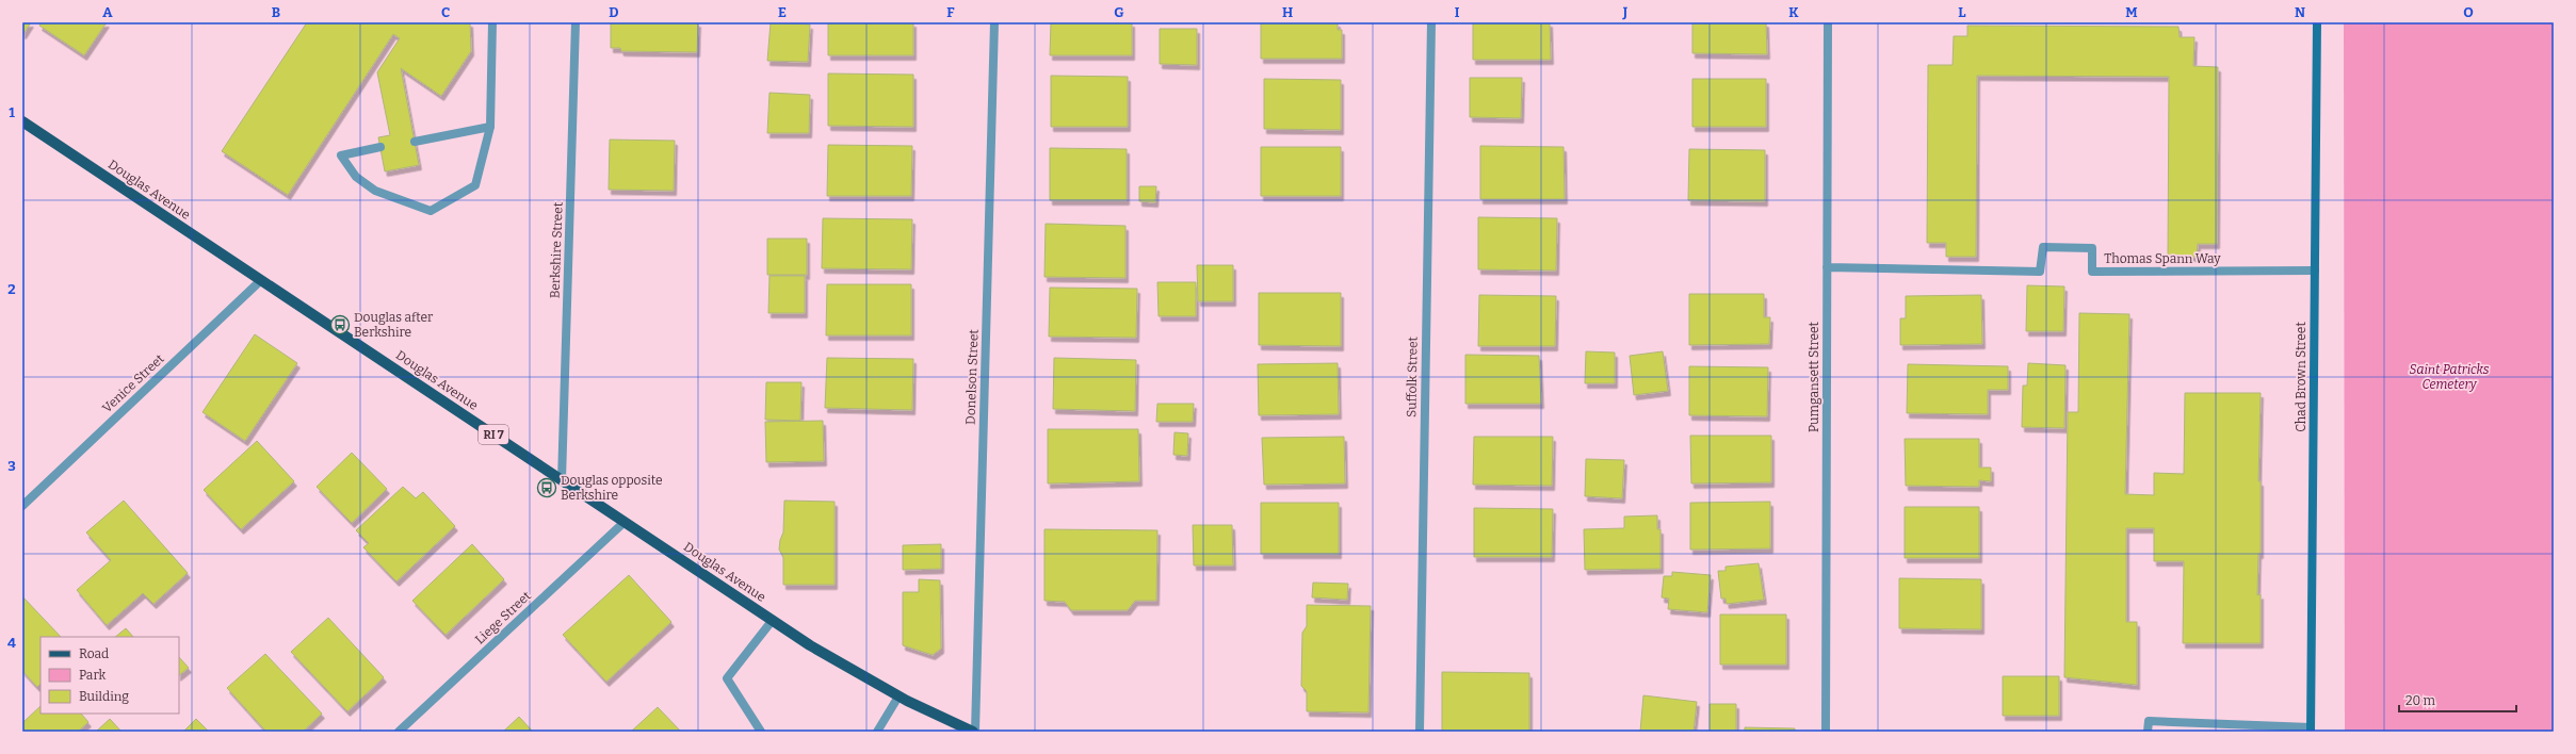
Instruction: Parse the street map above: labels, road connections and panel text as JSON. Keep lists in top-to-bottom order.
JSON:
{
  "streets": {
    "main road": ["Douglas Avenue", "RI 7"],
    "street": [
      "Berkshire Street",
      "Thomas Spann Way",
      "Donelson Street",
      "Suffolk Street",
      "Pumgansett Street",
      "Chad Brown Street",
      "Venice Street",
      "Liege Street"
    ]
  },
  "crossings": [
    ["Douglas Avenue", "Berkshire Street"],
    ["Douglas Avenue", "Donelson Street"],
    ["Douglas Avenue", "Venice Street"],
    ["Douglas Avenue", "Liege Street"],
    ["Thomas Spann Way", "Pumgansett Street"],
    ["Thomas Spann Way", "Chad Brown Street"]
  ],
  "parks": ["Saint Patricks Cemetery"],
  "places": {
    "bus stop": ["Douglas after Berkshire", "Douglas opposite Berkshire"]
  },
  "legend": ["Road", "Park", "Building"],
  "scale_bar": "20 m",
  "grid": {
    "columns": [
      "A",
      "B",
      "C",
      "D",
      "E",
      "F",
      "G",
      "H",
      "I",
      "J",
      "K",
      "L",
      "M",
      "N",
      "O"
    ],
    "rows": [
      "1",
      "2",
      "3",
      "4"
    ]
  }
}
